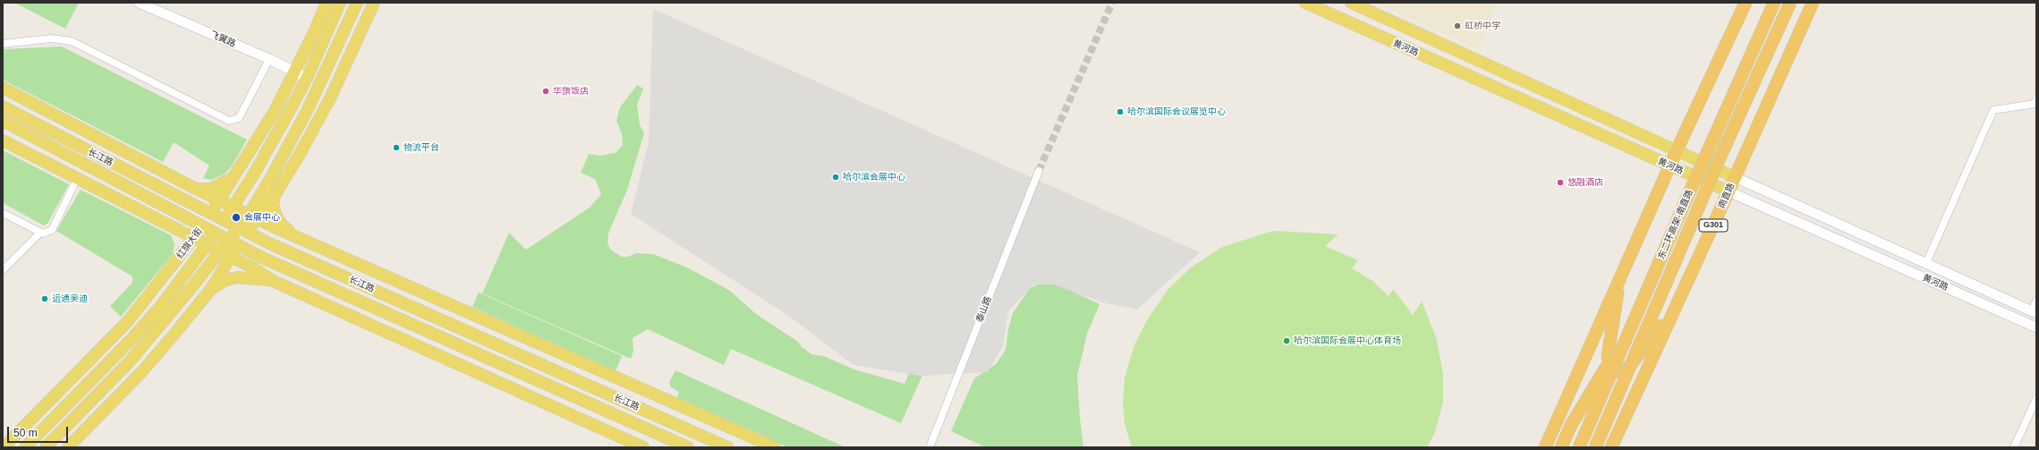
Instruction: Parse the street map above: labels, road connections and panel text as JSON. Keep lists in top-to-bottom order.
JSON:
{
  "streets": {
    "highway": ["南直路", "东二环高架-南直路", "G301"],
    "main road": ["黄河路", "长江路", "红旗大街"],
    "street": ["飞翼路", "泰山路"]
  },
  "crossings": [
    ["飞翼路", "红旗大街"],
    ["黄河路", "南直路"],
    ["长江路", "红旗大街"]
  ],
  "places": [
    "虹桥中学",
    "华旗饭店",
    "哈尔滨国际会议展览中心",
    "物流平台",
    "哈尔滨会展中心",
    "悠融酒店",
    "会展中心",
    "运通奥迪",
    "哈尔滨国际会展中心体育场"
  ],
  "scale_bar": "50 m"
}
